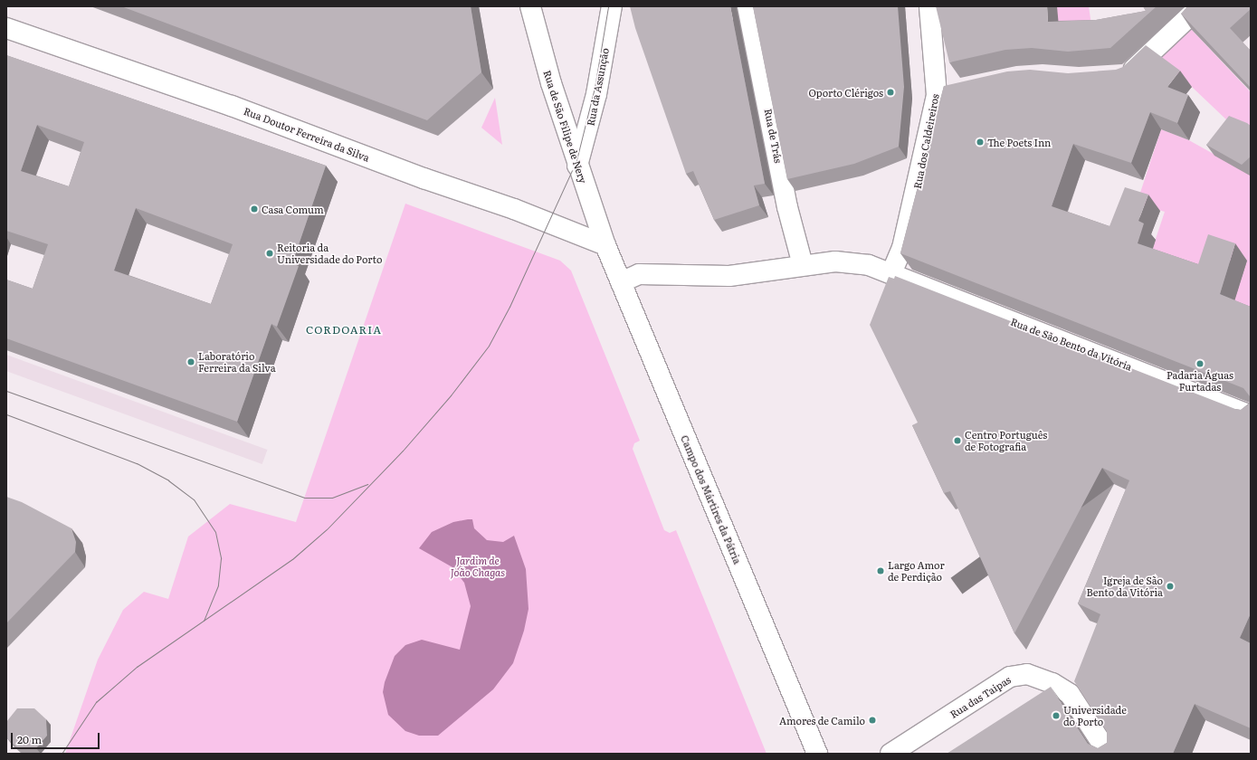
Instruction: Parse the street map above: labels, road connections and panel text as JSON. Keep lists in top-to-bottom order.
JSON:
{
  "streets": {
    "street": [
      "Rua da Assunção",
      "Rua de São Filipe de Nery",
      "Rua Doutor Ferreira da Silva",
      "Rua de Trás",
      "Rua dos Caldeireiros",
      "Rua de São Bento da Vitória",
      "Campo dos Mártires da Pátria",
      "Rua das Taipas"
    ]
  },
  "crossings": [
    ["Rua da Assunção", "Rua de São Filipe de Nery"],
    ["Rua de São Filipe de Nery", "Rua Doutor Ferreira da Silva"],
    ["Rua de São Filipe de Nery", "Campo dos Mártires da Pátria"],
    ["Rua Doutor Ferreira da Silva", "Campo dos Mártires da Pátria"],
    ["Rua de Trás", "Rua de São Bento da Vitória"],
    ["Rua dos Caldeireiros", "Rua de São Bento da Vitória"],
    ["Rua de São Bento da Vitória", "Campo dos Mártires da Pátria"]
  ],
  "districts": ["CORDOARIA"],
  "parks": ["Jardim de João Chagas"],
  "places": [
    "Oporto Clérigos",
    "The Poets Inn",
    "Casa Comum",
    "Reitoria da Universidade do Porto",
    "Laboratório Ferreira da Silva",
    "Padaria Águas Furtadas",
    "Centro Português de Fotografia",
    "Largo Amor de Perdição",
    "Igreja de São Bento da Vitória",
    "Universidade do Porto",
    "Amores de Camilo"
  ],
  "scale_bar": "20 m"
}
